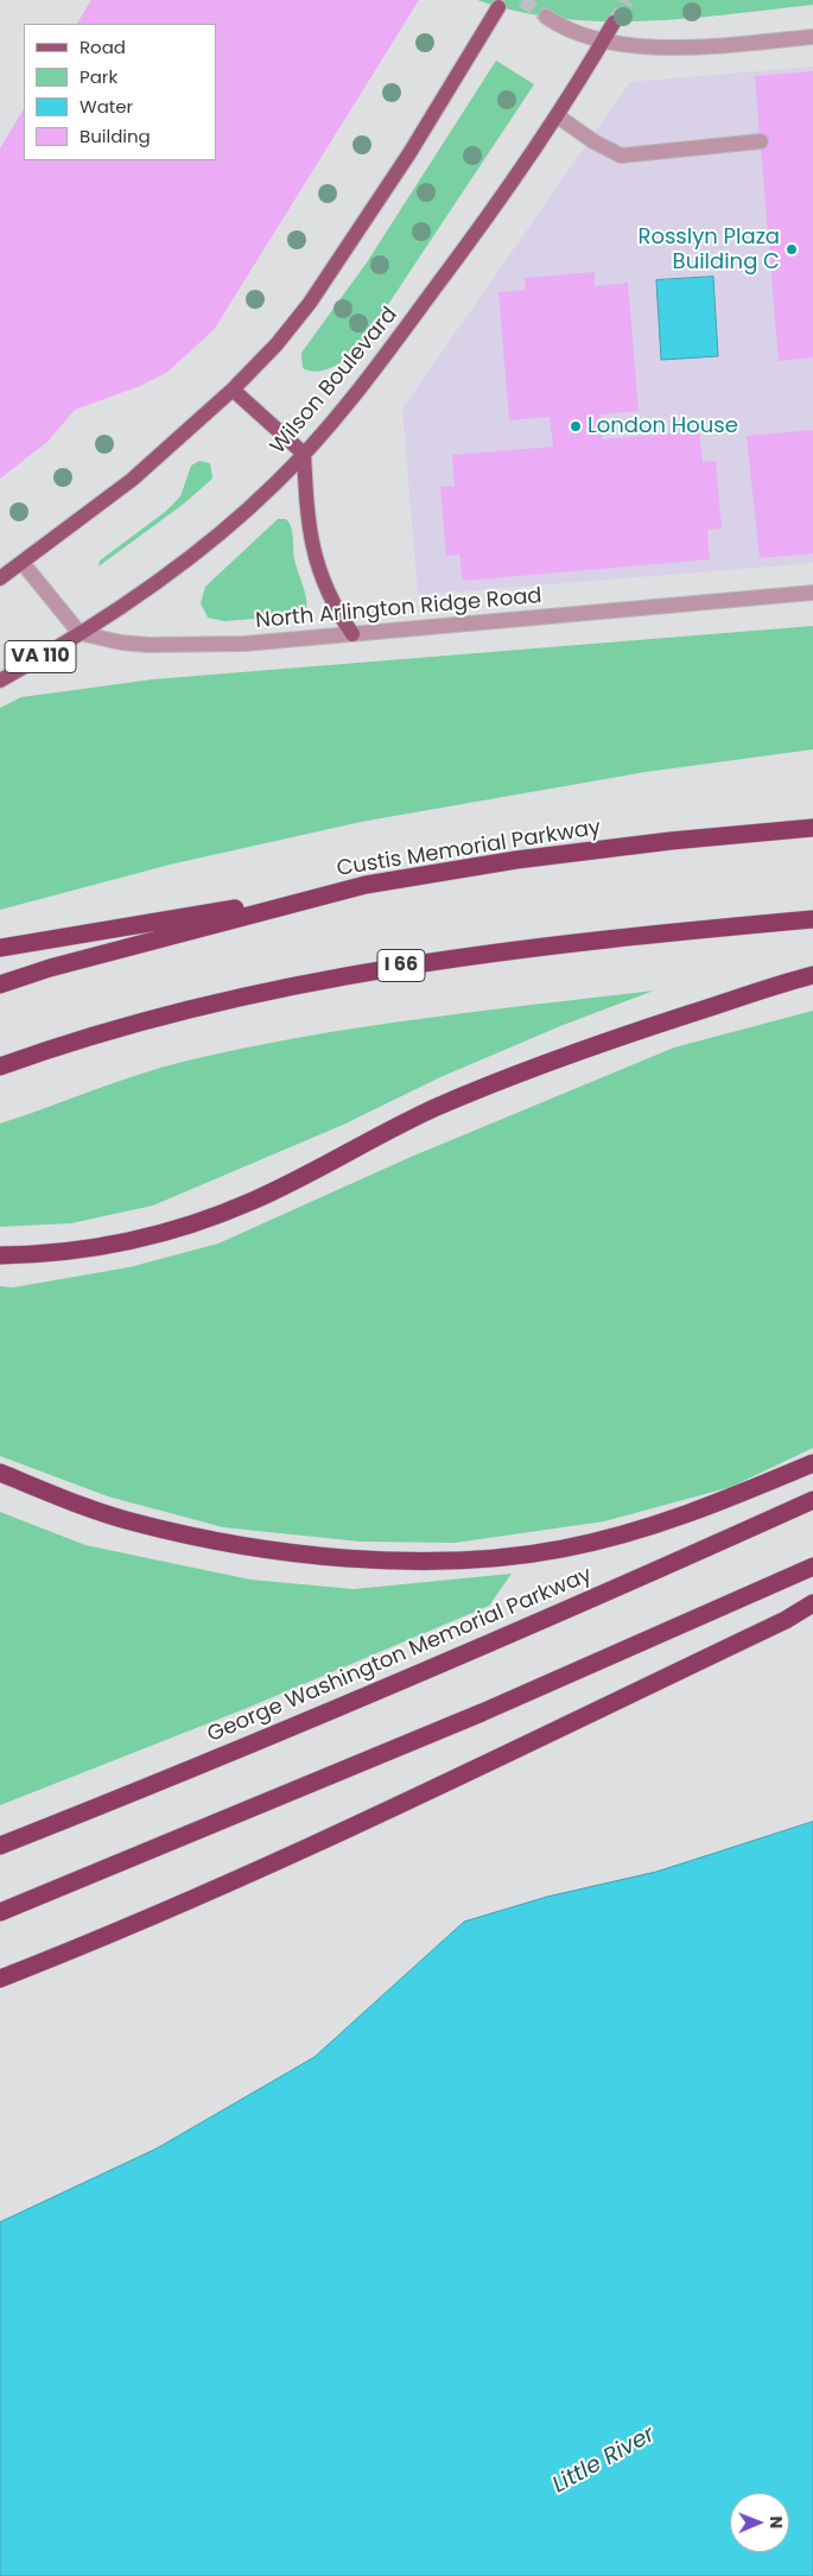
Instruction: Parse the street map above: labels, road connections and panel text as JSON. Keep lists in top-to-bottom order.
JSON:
{
  "streets": {
    "highway": ["Custis Memorial Parkway", "I 66", "George Washington Memorial Parkway"],
    "main road": ["Wilson Boulevard", "VA 110"],
    "street": ["North Arlington Ridge Road"]
  },
  "crossings": [
    ["Wilson Boulevard", "North Arlington Ridge Road"]
  ],
  "water": ["Little River"],
  "places": ["Rosslyn Plaza Building C", "London House"],
  "legend": [
    "Road",
    "Park",
    "Water",
    "Building"
  ],
  "north": "right"
}
